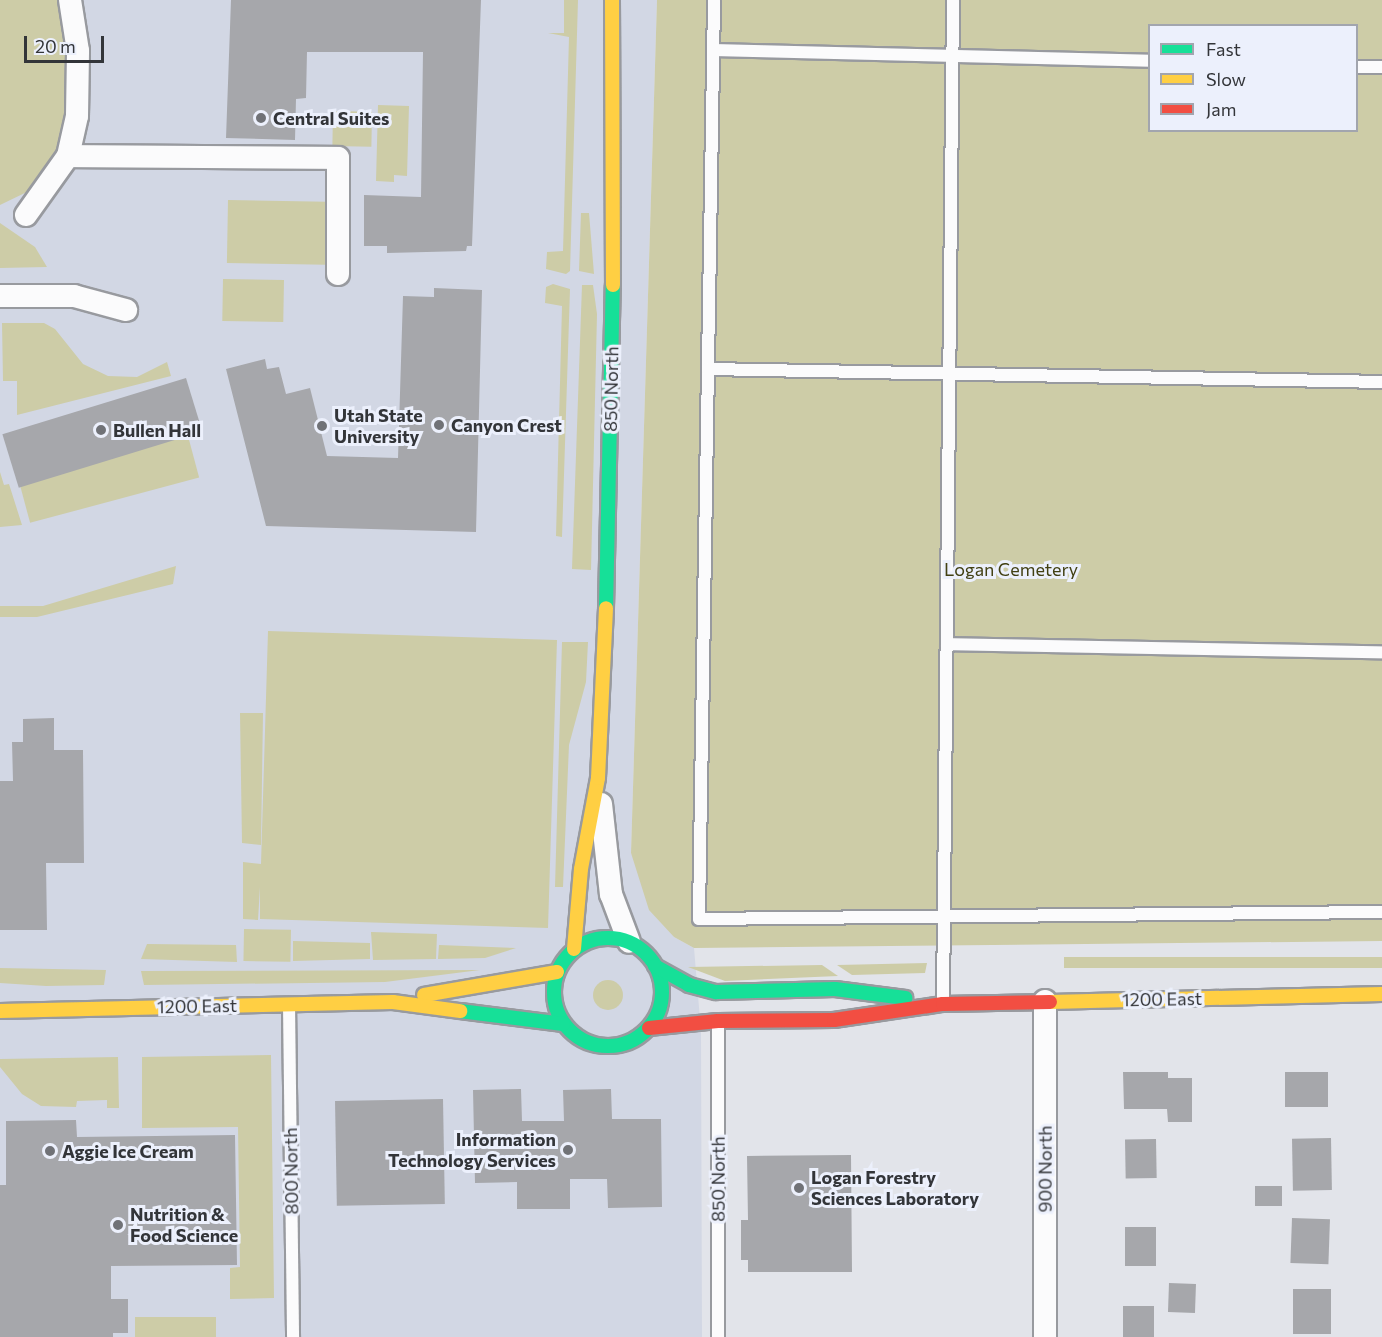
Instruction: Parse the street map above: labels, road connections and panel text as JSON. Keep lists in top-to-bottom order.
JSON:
{
  "streets": {
    "main road": ["850 North", "1200 East"],
    "street": ["900 North"],
    "lane": ["800 North"]
  },
  "crossings": [
    ["850 North", "1200 East"],
    ["1200 East", "900 North"],
    ["1200 East", "800 North"]
  ],
  "parks": ["Logan Cemetery"],
  "places": [
    "Central Suites",
    "Canyon Crest",
    "Utah State University",
    "Bullen Hall",
    "Information Technology Services",
    "Aggie Ice Cream",
    "Logan Forestry Sciences Laboratory",
    "Nutrition & Food Science"
  ],
  "legend": ["Fast", "Slow", "Jam"],
  "scale_bar": "20 m"
}
